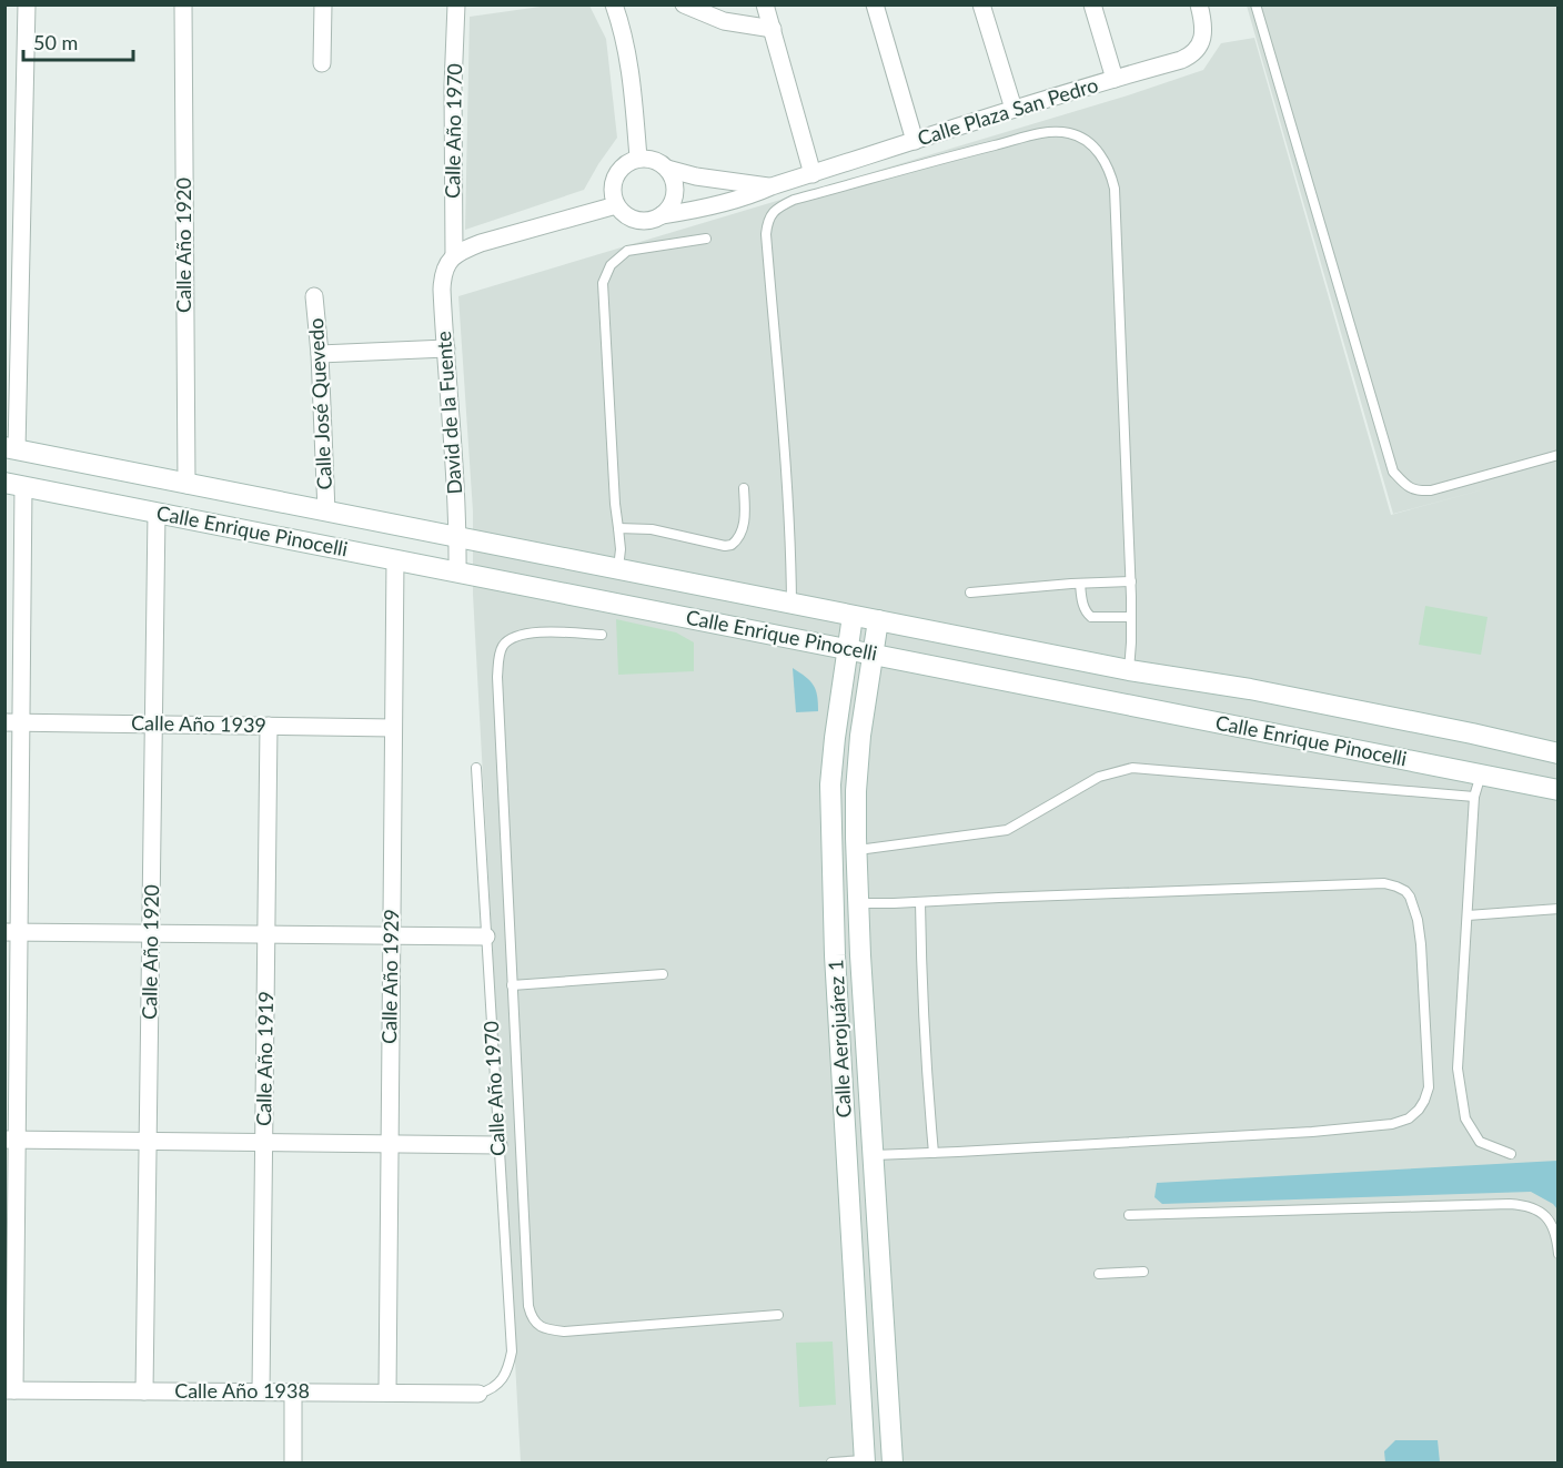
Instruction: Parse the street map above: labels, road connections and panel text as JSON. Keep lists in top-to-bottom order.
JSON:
{
  "streets": {
    "main road": ["Calle Enrique Pinocelli", "Calle Aerojuárez 1"],
    "street": [
      "Calle Plaza San Pedro",
      "Calle Año 1970",
      "Calle Año 1920",
      "Calle José Quevedo",
      "David de la Fuente",
      "Calle Año 1939",
      "Calle Año 1929",
      "Calle Año 1919",
      "Calle Año 1938"
    ]
  },
  "crossings": [
    ["Calle Año 1970", "David de la Fuente"],
    ["Calle Año 1970", "Calle Año 1938"],
    ["Calle Año 1920", "Calle Enrique Pinocelli"],
    ["Calle Año 1920", "Calle Año 1939"],
    ["Calle Año 1920", "Calle Año 1938"],
    ["Calle José Quevedo", "Calle Enrique Pinocelli"],
    ["David de la Fuente", "Calle Enrique Pinocelli"],
    ["Calle Enrique Pinocelli", "Calle Año 1929"],
    ["Calle Enrique Pinocelli", "Calle Aerojuárez 1"],
    ["Calle Año 1939", "Calle Año 1929"],
    ["Calle Año 1939", "Calle Año 1919"],
    ["Calle Año 1929", "Calle Año 1938"],
    ["Calle Año 1919", "Calle Año 1938"]
  ],
  "scale_bar": "50 m"
}
